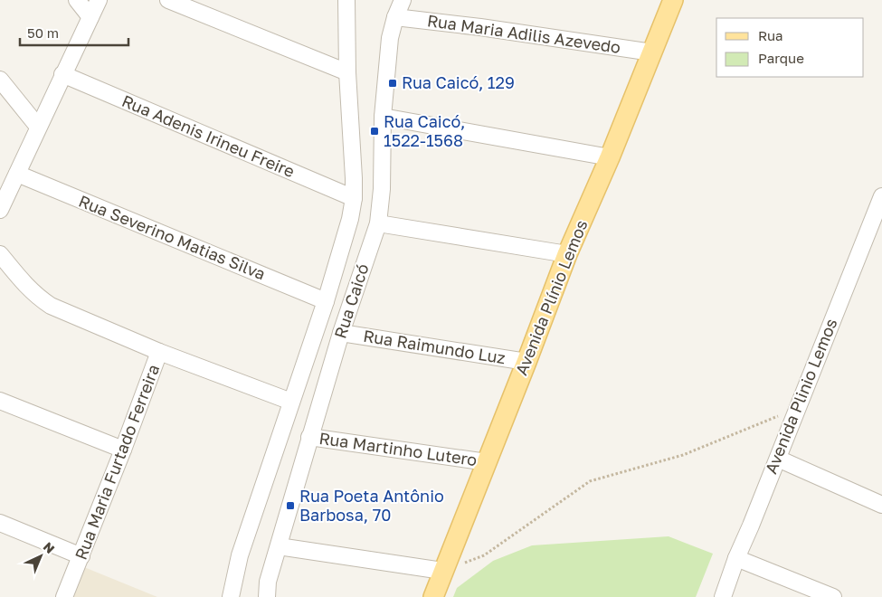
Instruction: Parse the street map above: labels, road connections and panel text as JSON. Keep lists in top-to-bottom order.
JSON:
{
  "streets": {
    "main road": ["Avenida Plínio Lemos"],
    "street": [
      "Rua Maria Adilis Azevedo",
      "Rua Adenis Irineu Freire",
      "Rua Severino Matias Silva",
      "Rua Caicó",
      "Rua Raimundo Luz",
      "Avenida Plinio Lemos",
      "Rua Martinho Lutero",
      "Rua Maria Furtado Ferreira"
    ]
  },
  "crossings": [
    ["Rua Maria Adilis Azevedo", "Avenida Plínio Lemos"],
    ["Rua Maria Adilis Azevedo", "Rua Caicó"],
    ["Rua Adenis Irineu Freire", "Rua Caicó"],
    ["Rua Severino Matias Silva", "Rua Caicó"],
    ["Avenida Plínio Lemos", "Rua Raimundo Luz"],
    ["Avenida Plínio Lemos", "Rua Martinho Lutero"],
    ["Rua Caicó", "Rua Raimundo Luz"],
    ["Rua Caicó", "Rua Martinho Lutero"]
  ],
  "places": {
    "transit": ["Rua Caicó, 129", "Rua Caicó, 1522-1568", "Rua Poeta Antônio Barbosa, 70"]
  },
  "legend": ["Rua", "Parque"],
  "scale_bar": "50 m",
  "north": "top right"
}
